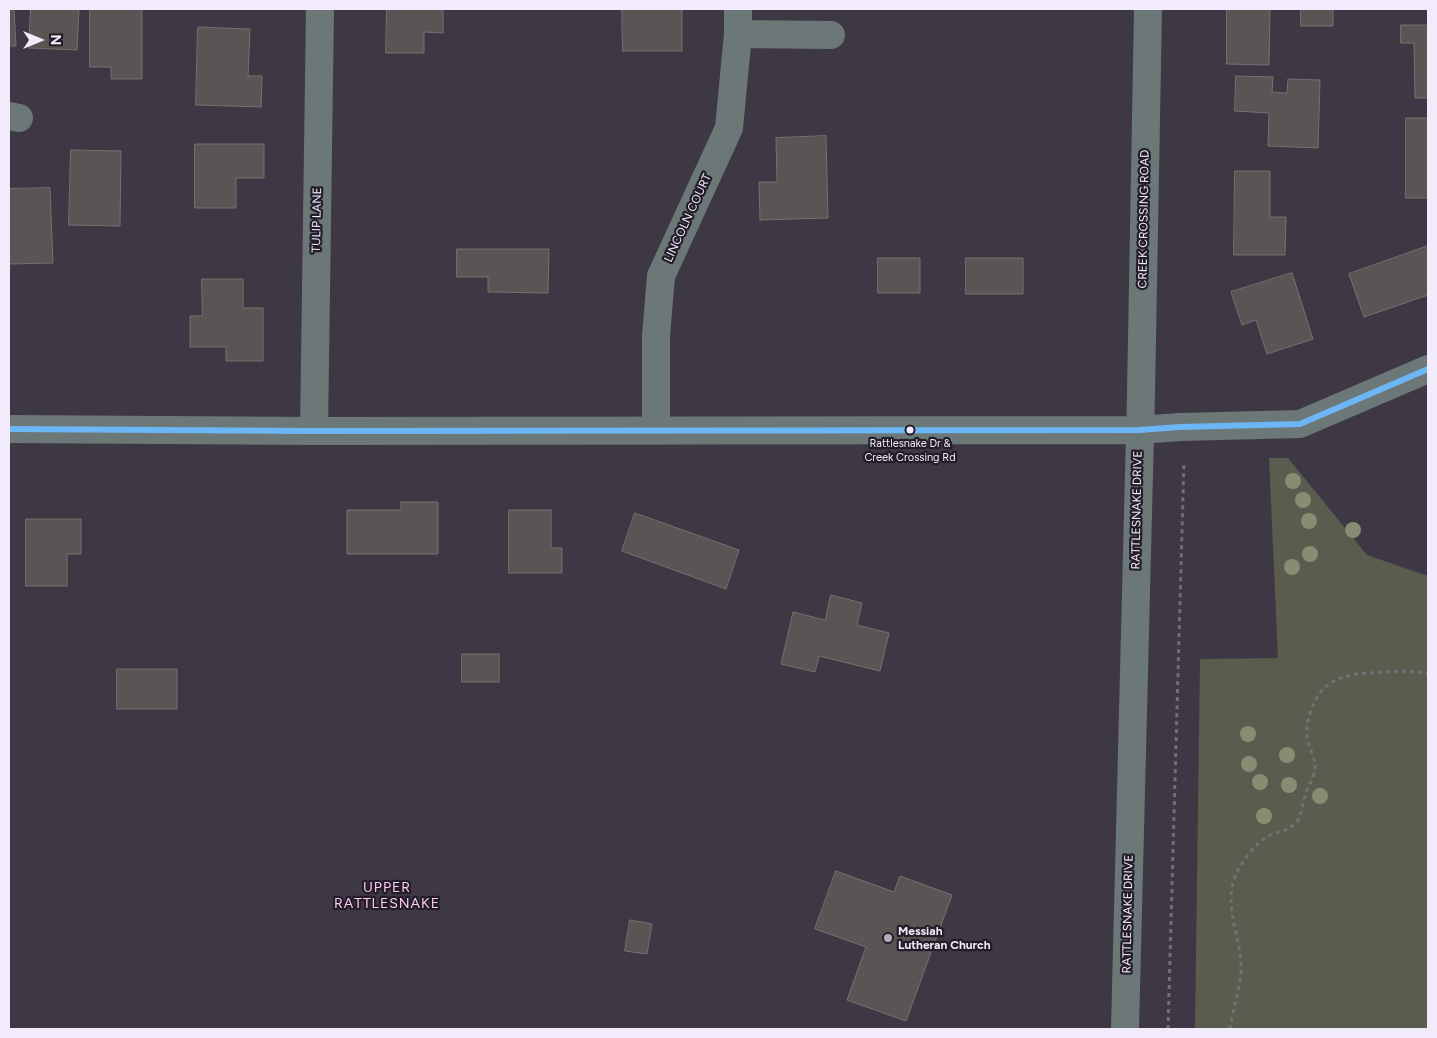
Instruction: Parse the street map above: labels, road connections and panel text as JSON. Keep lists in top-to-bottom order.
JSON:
{
  "streets": {
    "street": [
      "LINCOLN COURT",
      "CREEK CROSSING ROAD",
      "TULIP LANE",
      "RATTLESNAKE DRIVE"
    ]
  },
  "crossings": [
    ["CREEK CROSSING ROAD", "RATTLESNAKE DRIVE"]
  ],
  "districts": ["UPPER RATTLESNAKE"],
  "places": ["Rattlesnake Dr & Creek Crossing Rd", "Messiah Lutheran Church"],
  "north": "right"
}
